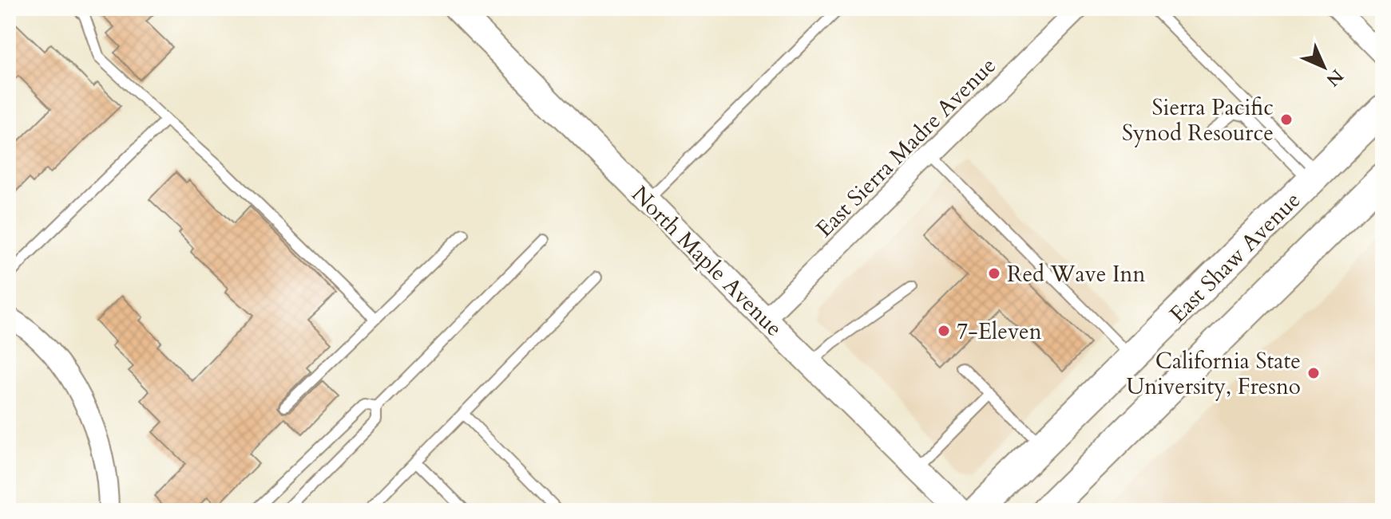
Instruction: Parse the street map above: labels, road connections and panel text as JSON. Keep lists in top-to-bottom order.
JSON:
{
  "streets": {
    "main road": ["East Shaw Avenue"],
    "street": ["East Sierra Madre Avenue", "North Maple Avenue"]
  },
  "crossings": [
    ["East Sierra Madre Avenue", "North Maple Avenue"]
  ],
  "places": [
    "Sierra Pacific Synod Resource",
    "Red Wave Inn",
    "7-Eleven",
    "California State University, Fresno"
  ],
  "north": "bottom right"
}
